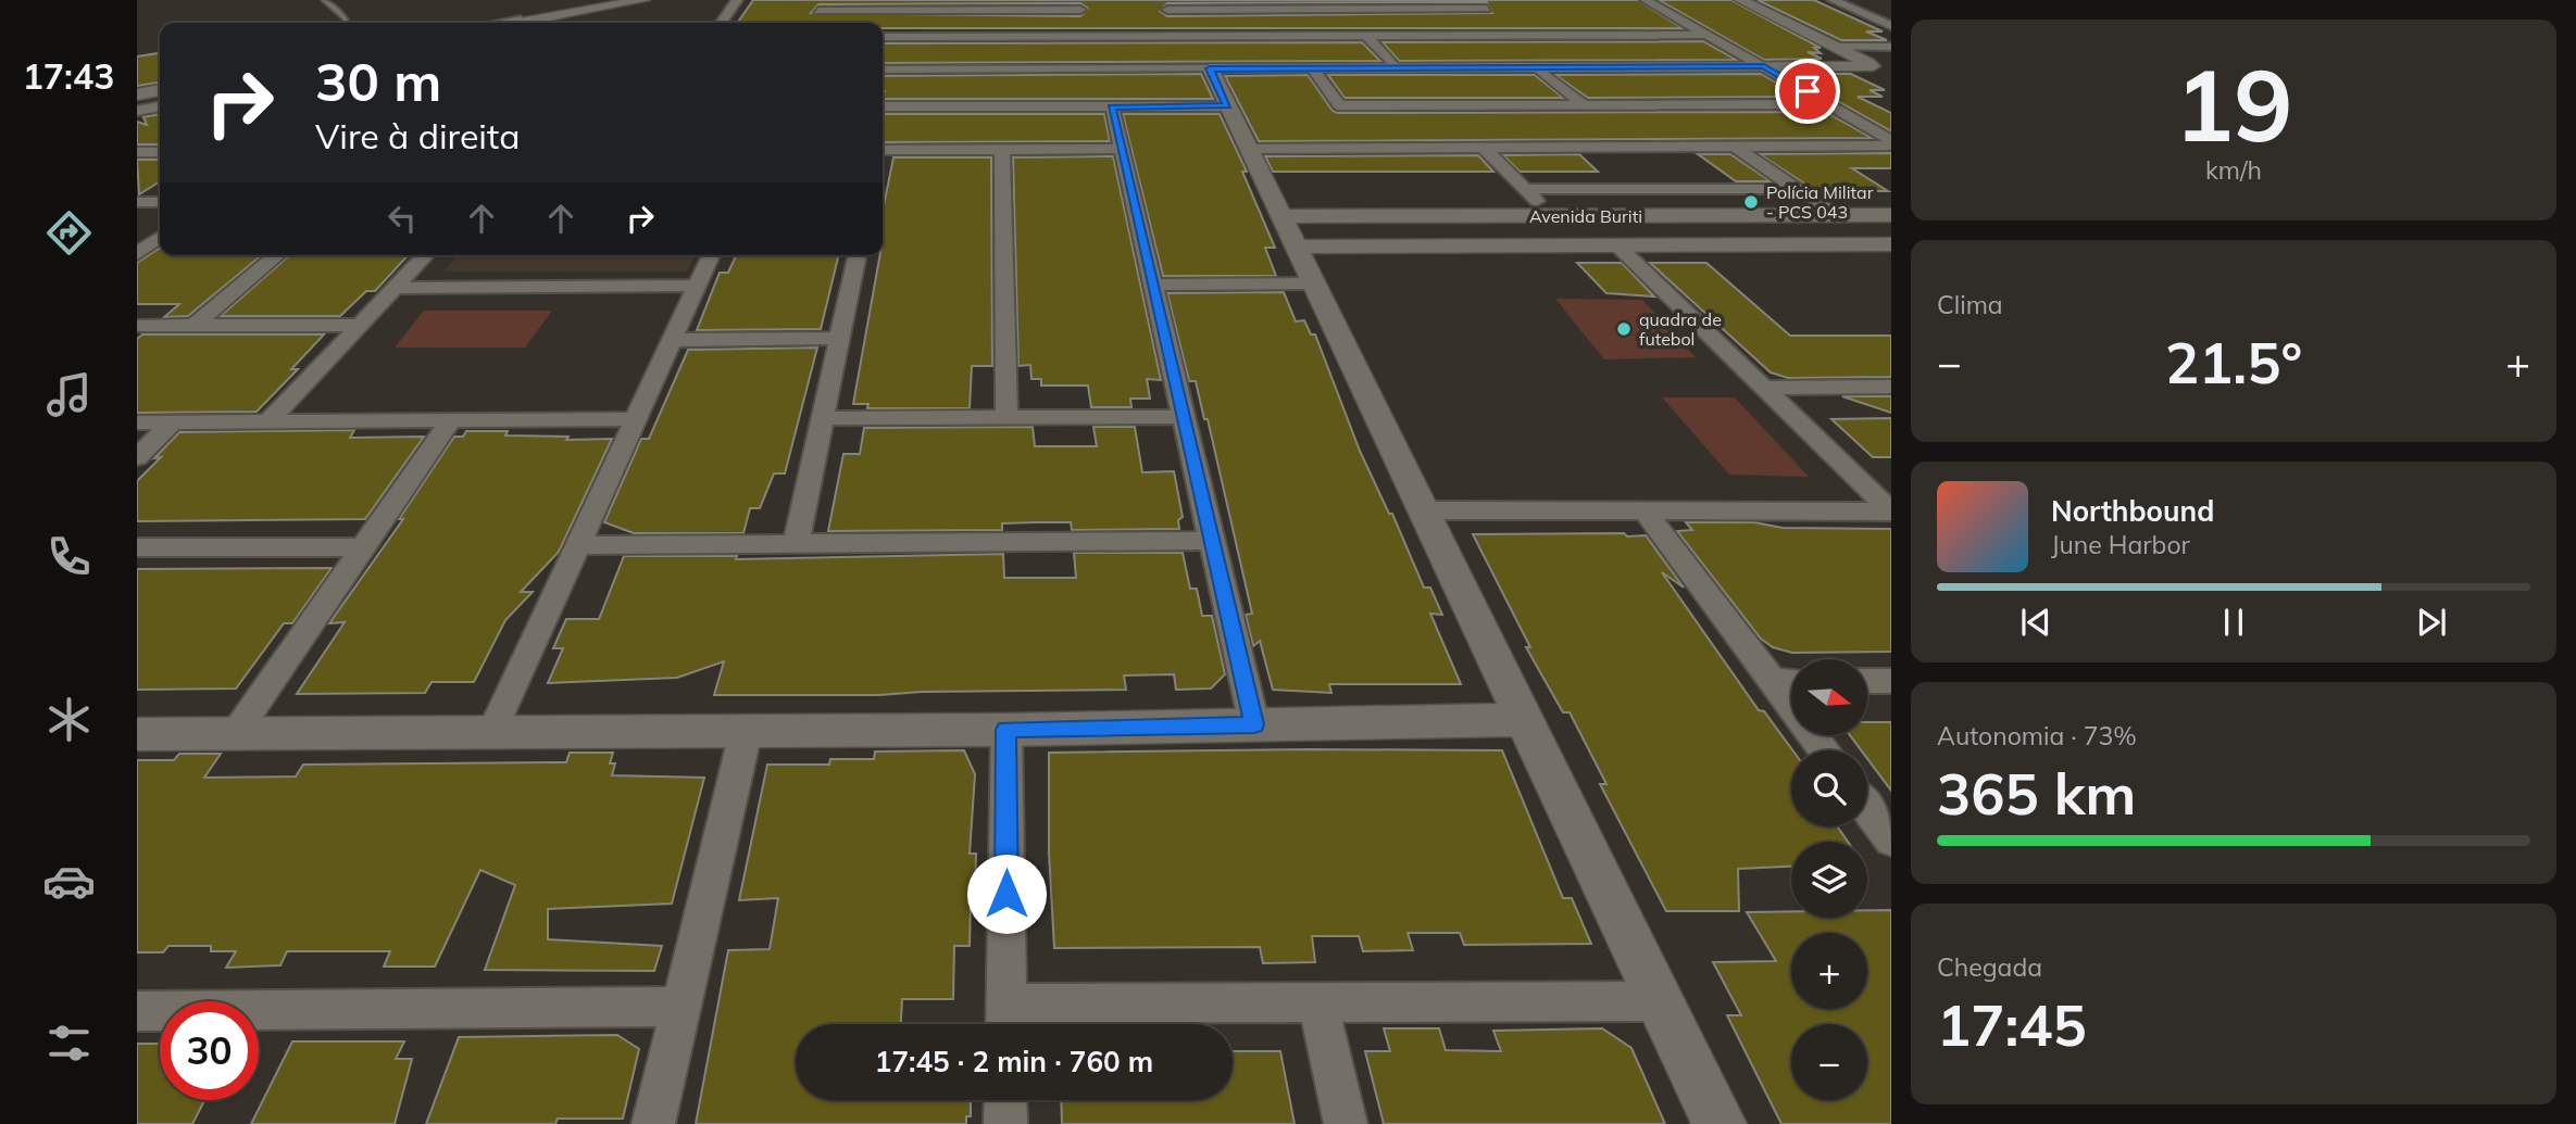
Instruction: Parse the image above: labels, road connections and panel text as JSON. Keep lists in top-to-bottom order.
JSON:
{
  "streets": {
    "street": ["Avenida Buriti"]
  },
  "places": ["Polícia Militar - PCS 043", "quadra de futebol"],
  "north": "right",
  "page": {
    "tabs": "17:43",
    "tile": [
      ["19", "km/h"],
      "Clima",
      ["Autonomia · 73%", "365 km"],
      ["Chegada", "17:45"]
    ],
    "turn": ["30 m", "Vire à direita"],
    "heat": ["−", "21.5°", "+"],
    "song": ["Northbound", "June Harbor"],
    "map_buttons": ["+", "−"],
    "limit": "30",
    "trip": "17:45 · 2 min · 760 m"
  }
}
